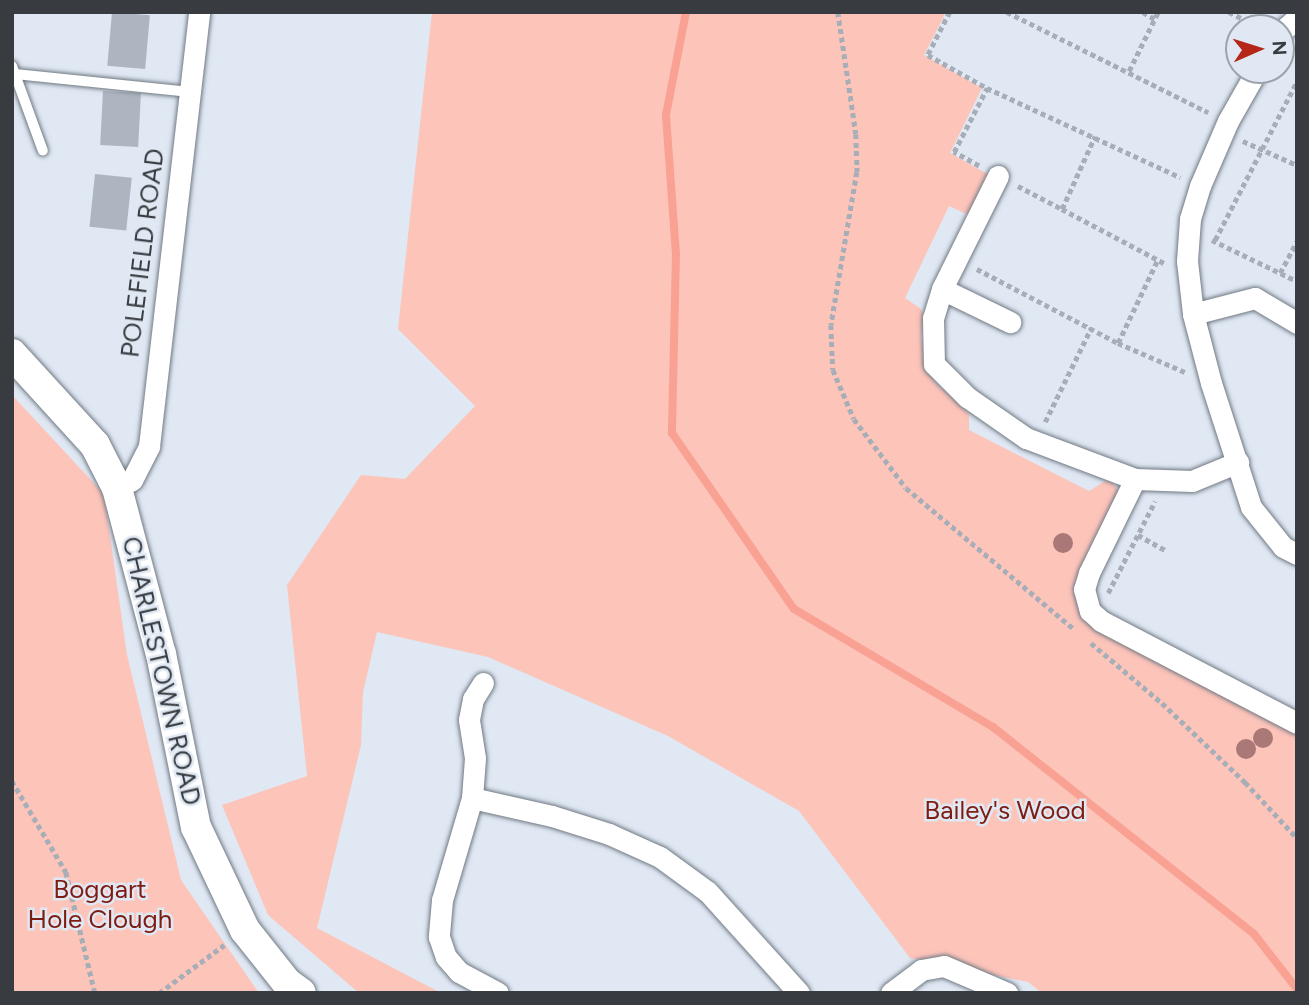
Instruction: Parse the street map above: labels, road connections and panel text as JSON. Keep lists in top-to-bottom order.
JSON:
{
  "streets": {
    "street": ["POLEFIELD ROAD", "CHARLESTOWN ROAD"]
  },
  "crossings": [
    ["POLEFIELD ROAD", "CHARLESTOWN ROAD"]
  ],
  "parks": ["Bailey's Wood", "Boggart Hole Clough"],
  "north": "right"
}
